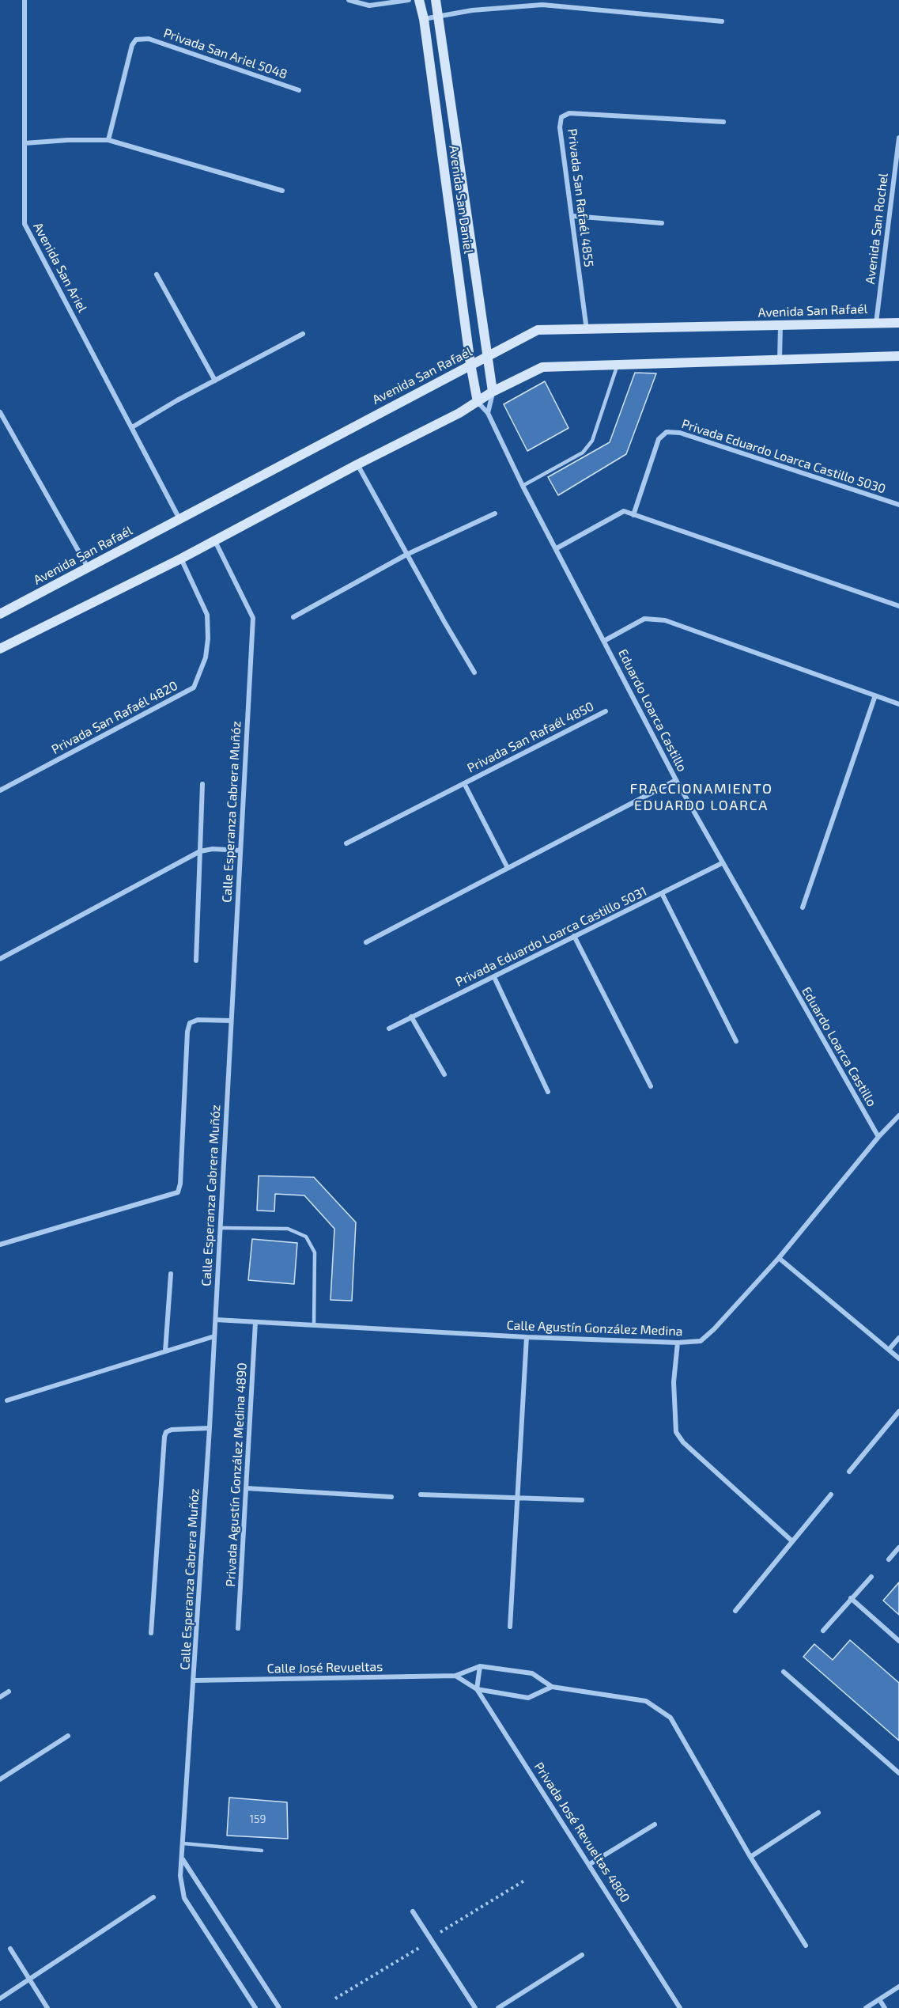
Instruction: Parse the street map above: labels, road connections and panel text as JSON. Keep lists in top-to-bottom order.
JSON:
{
  "streets": {
    "main road": ["Avenida San Daniel", "Avenida San Rafaél"],
    "street": [
      "Privada San Ariel 5048",
      "Privada San Rafaél 4855",
      "Avenida San Rochel",
      "Avenida San Ariel",
      "Privada Eduardo Loarca Castillo 5030",
      "Eduardo Loarca Castillo",
      "Privada San Rafaél 4820",
      "Privada San Rafaél 4850",
      "Calle Esperanza Cabrera Muñóz",
      "Privada Eduardo Loarca Castillo 5031",
      "Calle Agustín González Medina",
      "Privada Agustín González Medina 4890",
      "Calle José Revueltas",
      "Privada José Revueltas 4860"
    ]
  },
  "crossings": [
    ["Privada San Rafaél 4855", "Avenida San Rafaél"],
    ["Avenida San Daniel", "Avenida San Rafaél"],
    ["Avenida San Daniel", "Eduardo Loarca Castillo"],
    ["Avenida San Rochel", "Avenida San Rafaél"],
    ["Avenida San Ariel", "Avenida San Rafaél"],
    ["Eduardo Loarca Castillo", "Privada Eduardo Loarca Castillo 5031"],
    ["Eduardo Loarca Castillo", "Calle Agustín González Medina"],
    ["Calle Esperanza Cabrera Muñóz", "Calle Agustín González Medina"],
    ["Calle Esperanza Cabrera Muñóz", "Calle José Revueltas"],
    ["Calle Agustín González Medina", "Privada Agustín González Medina 4890"]
  ],
  "districts": ["FRACCIONAMIENTO EDUARDO LOARCA"],
  "house_numbers": ["159"]
}
